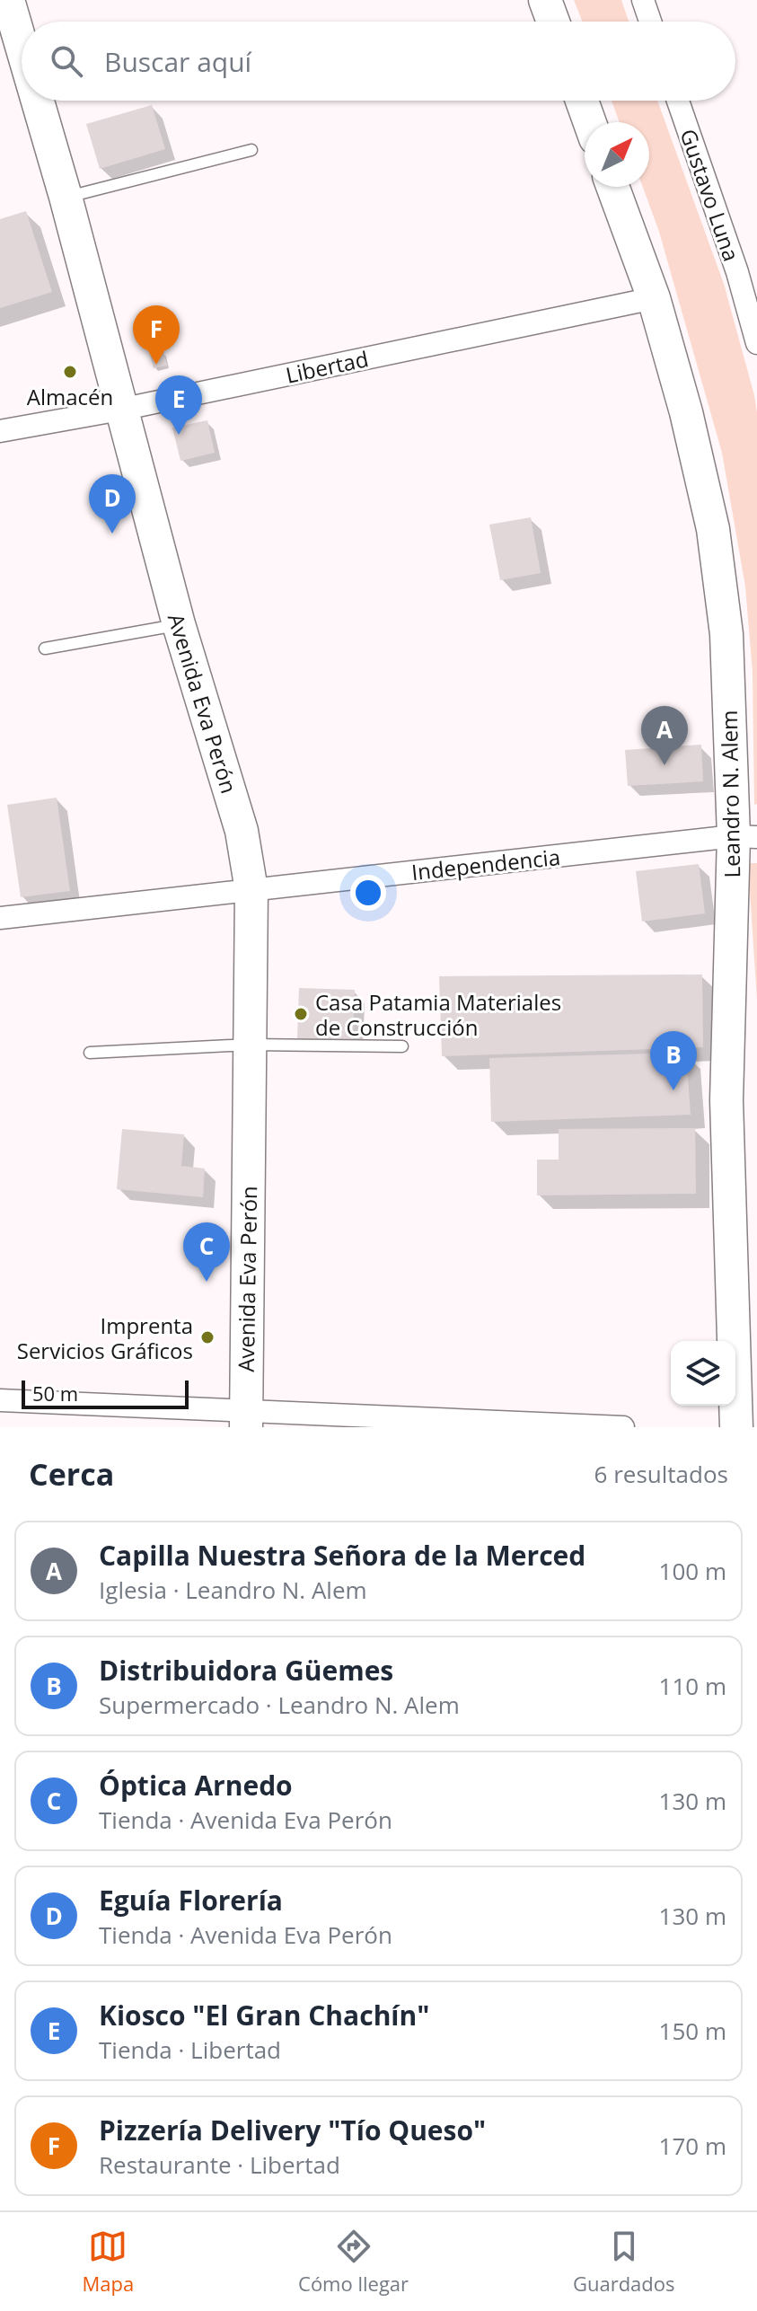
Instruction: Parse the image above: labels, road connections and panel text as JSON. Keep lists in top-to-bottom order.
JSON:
{
  "streets": {
    "main road": ["Avenida Eva Perón", "Leandro N. Alem"],
    "street": ["Gustavo Luna", "Libertad", "Independencia"]
  },
  "crossings": [
    ["Libertad", "Avenida Eva Perón"],
    ["Libertad", "Leandro N. Alem"],
    ["Avenida Eva Perón", "Independencia"],
    ["Leandro N. Alem", "Independencia"]
  ],
  "places": ["Almacén", "Casa Patamia Materiales de Construcción", "Imprenta Servicios Gráficos"],
  "scale_bar": "50 m",
  "north": "top right",
  "page": {
    "search": "Buscar aquí",
    "pins": [
      "F",
      "E",
      "D",
      "A",
      "B",
      "C"
    ],
    "scale": "50 m",
    "heading": ["Cerca", "6 resultados"],
    "list": [
      {
        "mark": "A",
        "name": "Capilla Nuestra Señora de la Merced",
        "note": "Iglesia · Leandro N. Alem",
        "value": "100 m"
      },
      {
        "mark": "B",
        "name": "Distribuidora Güemes",
        "note": "Supermercado · Leandro N. Alem",
        "value": "110 m"
      },
      {
        "mark": "C",
        "name": "Óptica Arnedo",
        "note": "Tienda · Avenida Eva Perón",
        "value": "130 m"
      },
      {
        "mark": "D",
        "name": "Eguía Florería",
        "note": "Tienda · Avenida Eva Perón",
        "value": "130 m"
      },
      {
        "mark": "E",
        "name": "Kiosco \"El Gran Chachín\"",
        "note": "Tienda · Libertad",
        "value": "150 m"
      },
      {
        "mark": "F",
        "name": "Pizzería Delivery \"Tío Queso\"",
        "note": "Restaurante · Libertad",
        "value": "170 m"
      }
    ],
    "nav": ["Mapa", "Cómo llegar", "Guardados"]
  }
}
